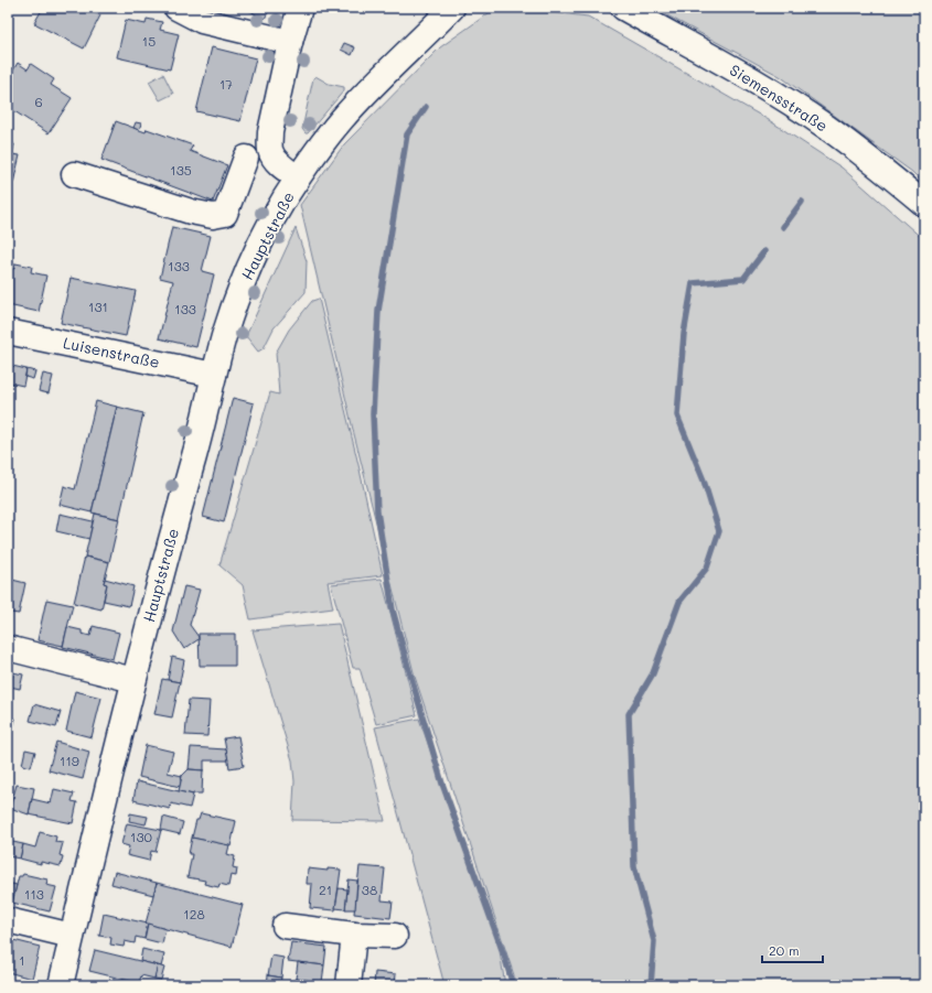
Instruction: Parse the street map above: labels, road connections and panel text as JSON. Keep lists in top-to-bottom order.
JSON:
{
  "streets": {
    "street": ["Siemensstraße", "Hauptstraße", "Luisenstraße"]
  },
  "crossings": [
    ["Hauptstraße", "Luisenstraße"]
  ],
  "house_numbers": [
    "15",
    "17",
    "6",
    "135",
    "133",
    "131",
    "133",
    "119",
    "130",
    "21",
    "38",
    "113",
    "128",
    "1"
  ],
  "scale_bar": "20 m"
}
